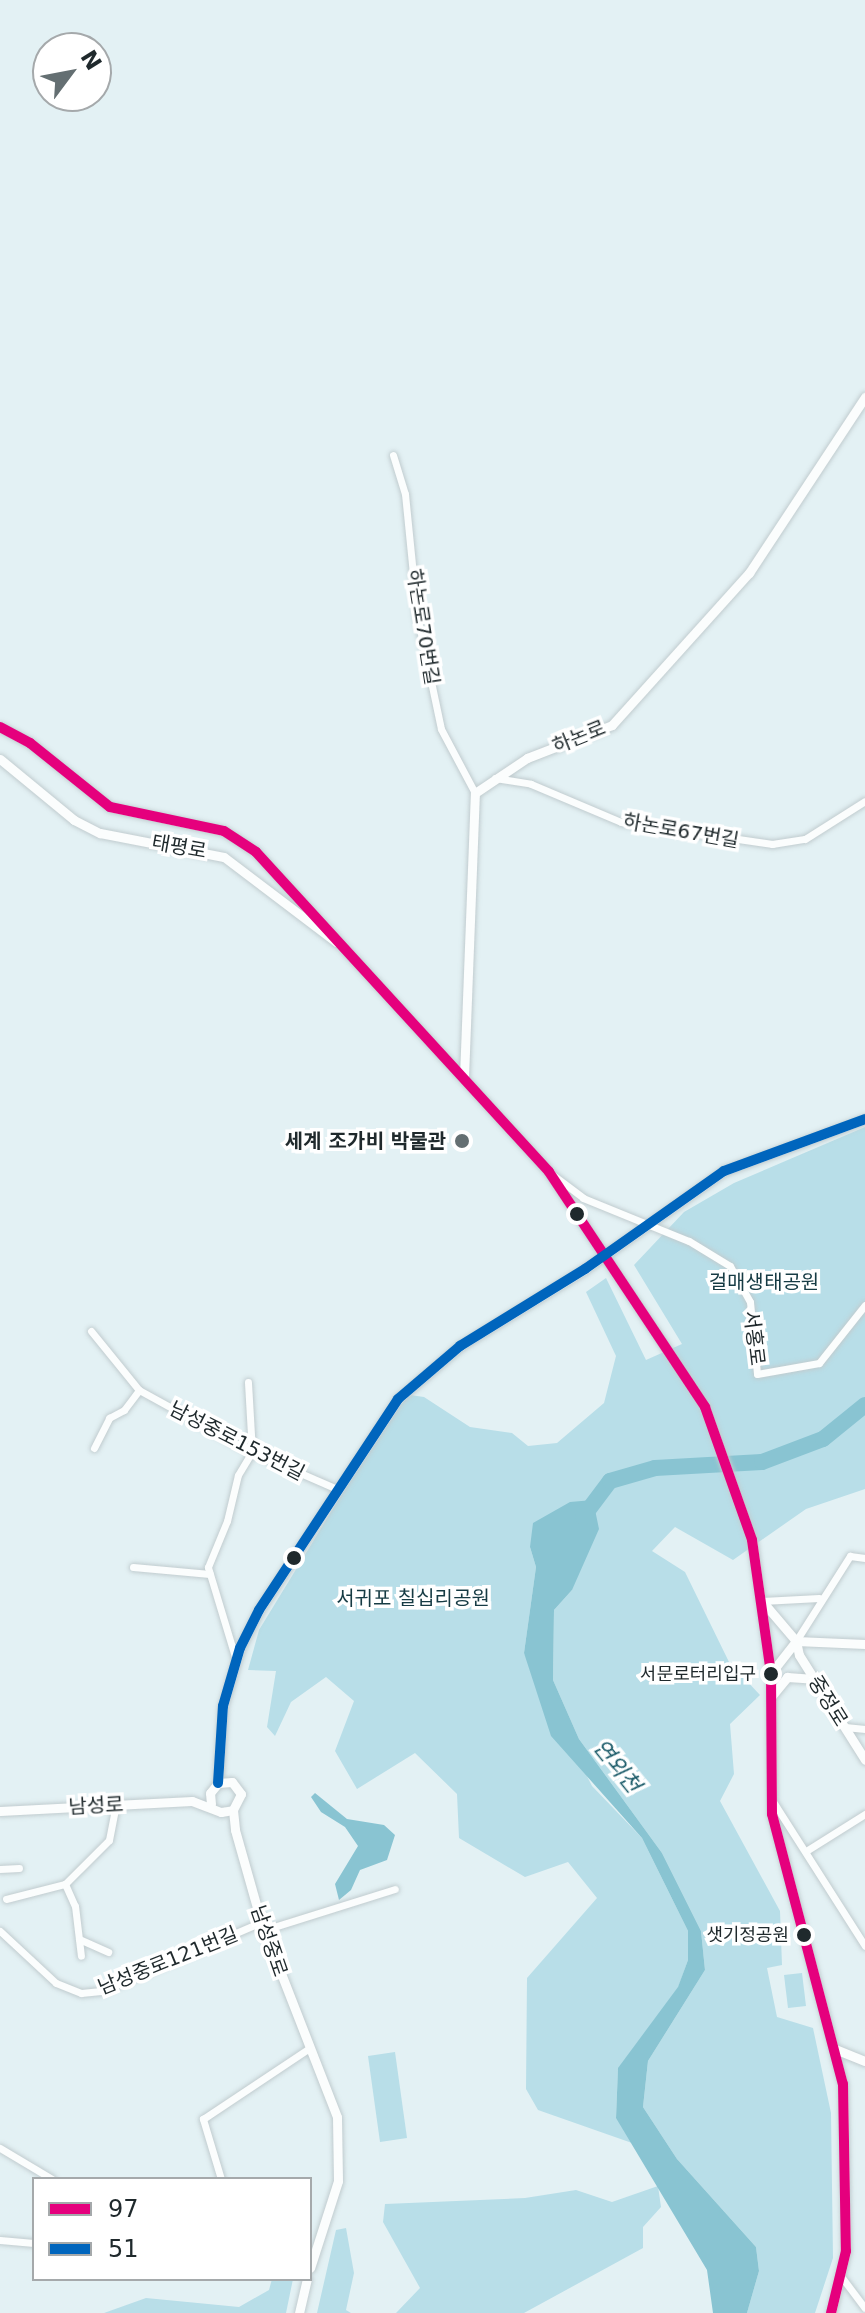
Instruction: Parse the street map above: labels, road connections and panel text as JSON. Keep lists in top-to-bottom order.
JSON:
{
  "streets": {
    "street": [
      "하논로70번길",
      "하논로",
      "하논로67번길",
      "태평로",
      "서홍로",
      "남성중로153번길",
      "중정로",
      "남성로",
      "남성중로",
      "남성중로121번길"
    ]
  },
  "crossings": [
    ["하논로70번길", "하논로"],
    ["하논로", "하논로67번길"],
    ["태평로", "중정로"],
    ["태평로", "남성중로"],
    ["남성중로153번길", "남성중로"],
    ["남성로", "남성중로"],
    ["남성중로", "남성중로121번길"]
  ],
  "water": ["연외천"],
  "parks": ["걸매생태공원", "서귀포 칠십리공원"],
  "places": ["세계 조가비 박물관", "서문로터리입구", "샛기정공원"],
  "lines": ["transit line 97", "transit line 51"],
  "legend": ["97", "51"],
  "north": "top right"
}
